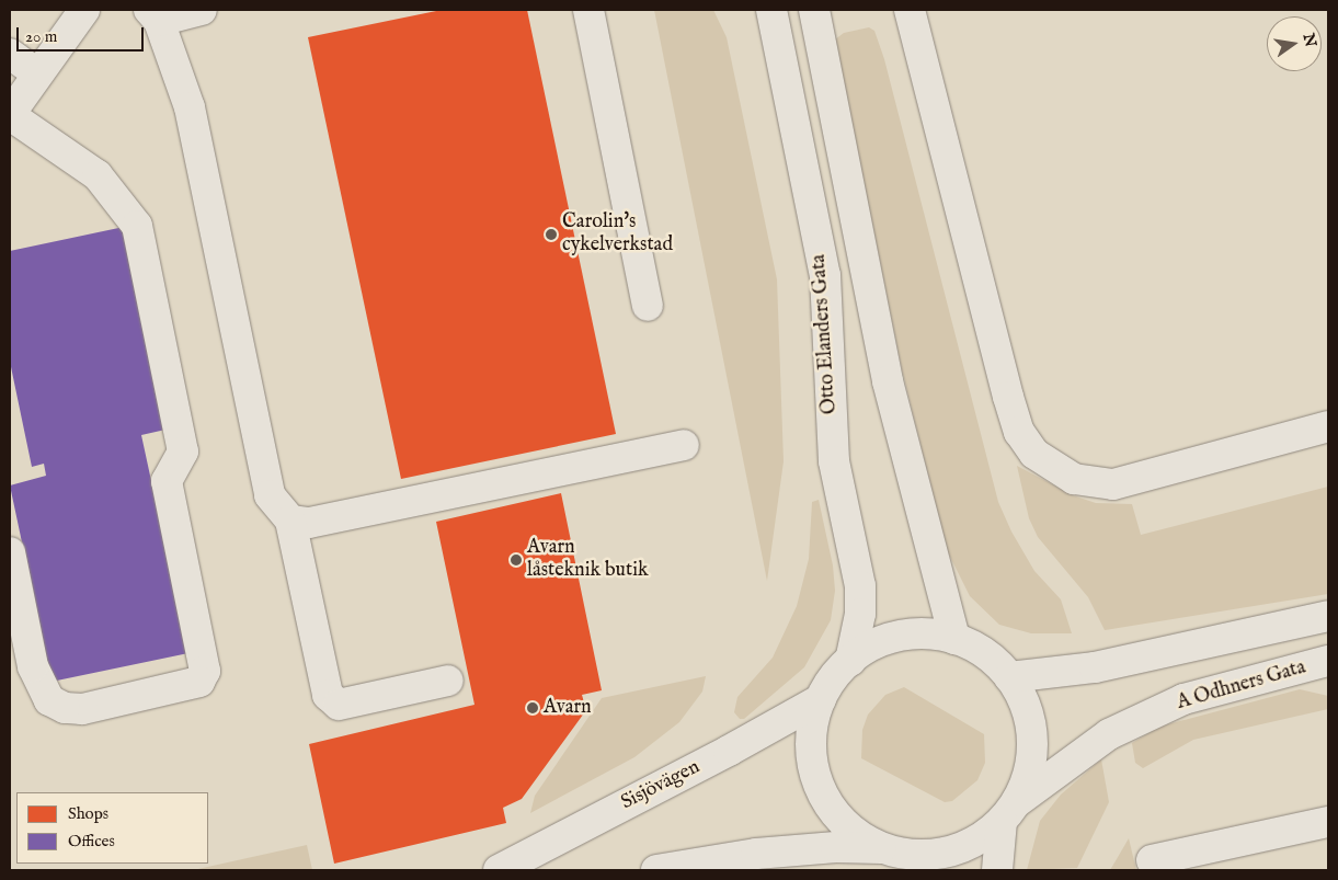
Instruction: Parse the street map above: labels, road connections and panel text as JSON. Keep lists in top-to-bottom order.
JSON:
{
  "streets": {
    "street": ["Otto Elanders Gata", "A Odhners Gata", "Sisjövägen"]
  },
  "crossings": [
    ["Otto Elanders Gata", "A Odhners Gata"],
    ["Otto Elanders Gata", "Sisjövägen"]
  ],
  "places": ["Carolin's cykelverkstad", "Avarn låsteknik butik", "Avarn"],
  "legend": ["Shops", "Offices"],
  "scale_bar": "20 m",
  "north": "right"
}
